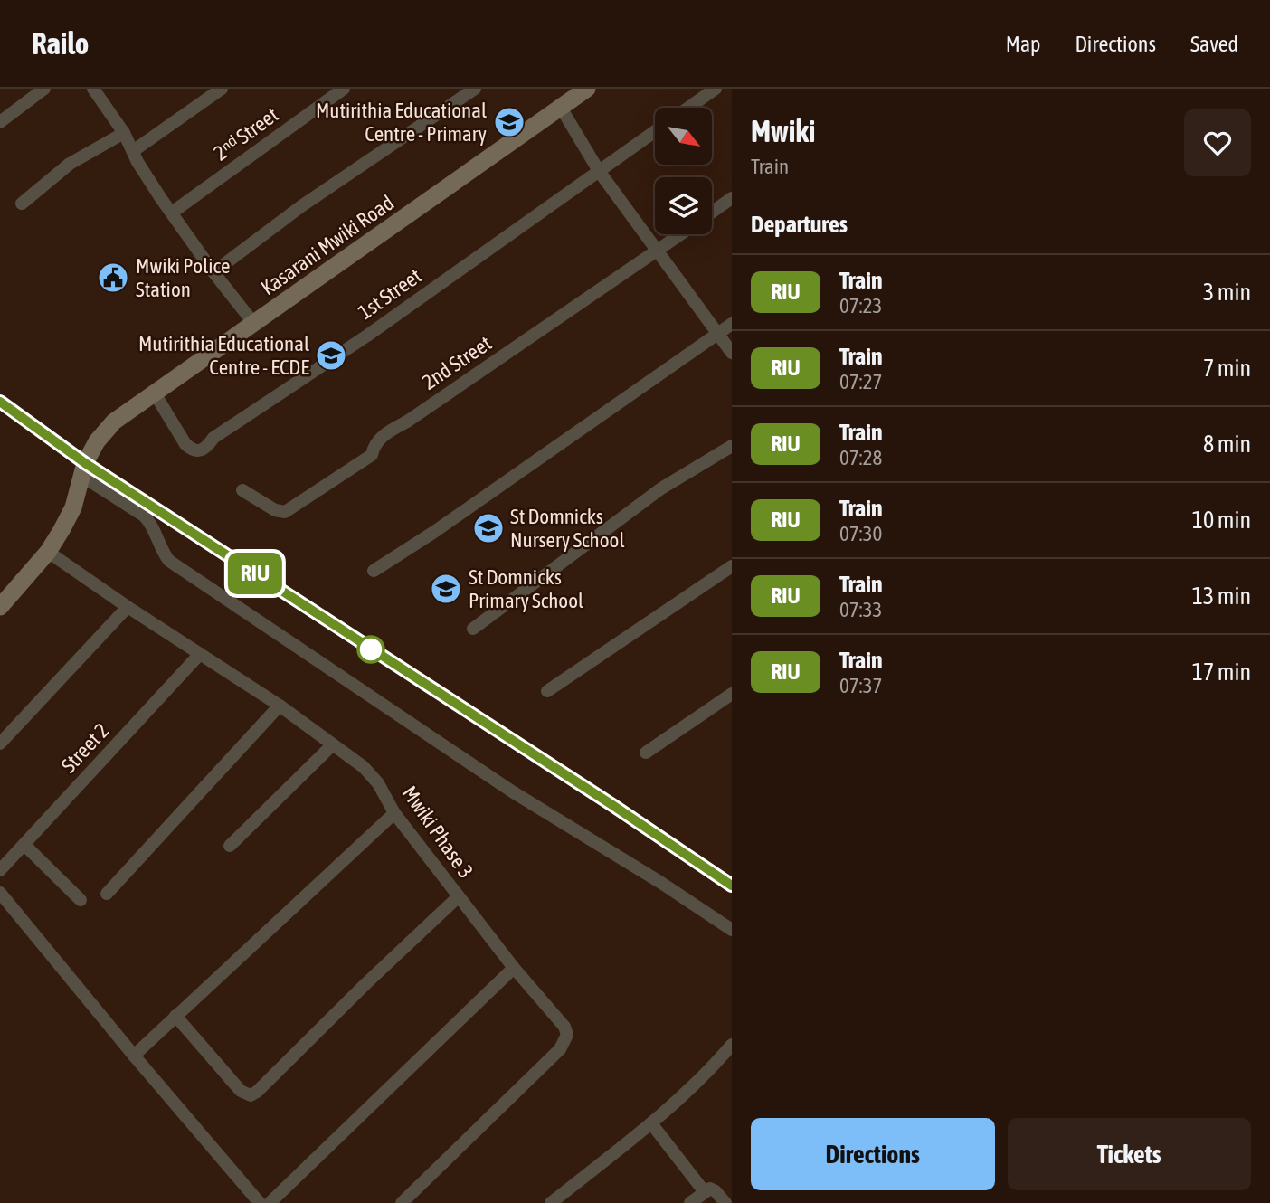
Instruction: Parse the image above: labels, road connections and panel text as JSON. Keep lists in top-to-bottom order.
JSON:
{
  "streets": {
    "main road": ["Kasarani Mwiki Road"],
    "street": [
      "2ⁿᵈ Street",
      "1st Street",
      "2nd Street",
      "Street 2",
      "Mwiki Phase 3"
    ]
  },
  "crossings": [
    ["Kasarani Mwiki Road", "1st Street"],
    ["Kasarani Mwiki Road", "Mwiki Phase 3"],
    ["Street 2", "Mwiki Phase 3"]
  ],
  "places": {
    "school or university": [
      "Mutirithia Educational Centre - Primary",
      "Mutirithia Educational Centre - ECDE",
      "St Domnicks Nursery School",
      "St Domnicks Primary School"
    ],
    "public building": ["Mwiki Police Station"]
  },
  "north": "bottom right",
  "page": {
    "header": "Railo",
    "nav": ["Map", "Directions", "Saved"],
    "on_map": "RIU",
    "heading": [
      ["Mwiki", "Train"],
      "Departures"
    ],
    "list": [
      {
        "mark": "RIU",
        "name": "Train",
        "note": "07:23",
        "value": "3 min"
      },
      {
        "mark": "RIU",
        "name": "Train",
        "note": "07:27",
        "value": "7 min"
      },
      {
        "mark": "RIU",
        "name": "Train",
        "note": "07:28",
        "value": "8 min"
      },
      {
        "mark": "RIU",
        "name": "Train",
        "note": "07:30",
        "value": "10 min"
      },
      {
        "mark": "RIU",
        "name": "Train",
        "note": "07:33",
        "value": "13 min"
      },
      {
        "mark": "RIU",
        "name": "Train",
        "note": "07:37",
        "value": "17 min"
      }
    ],
    "buttons": ["Directions", "Tickets"]
  }
}
